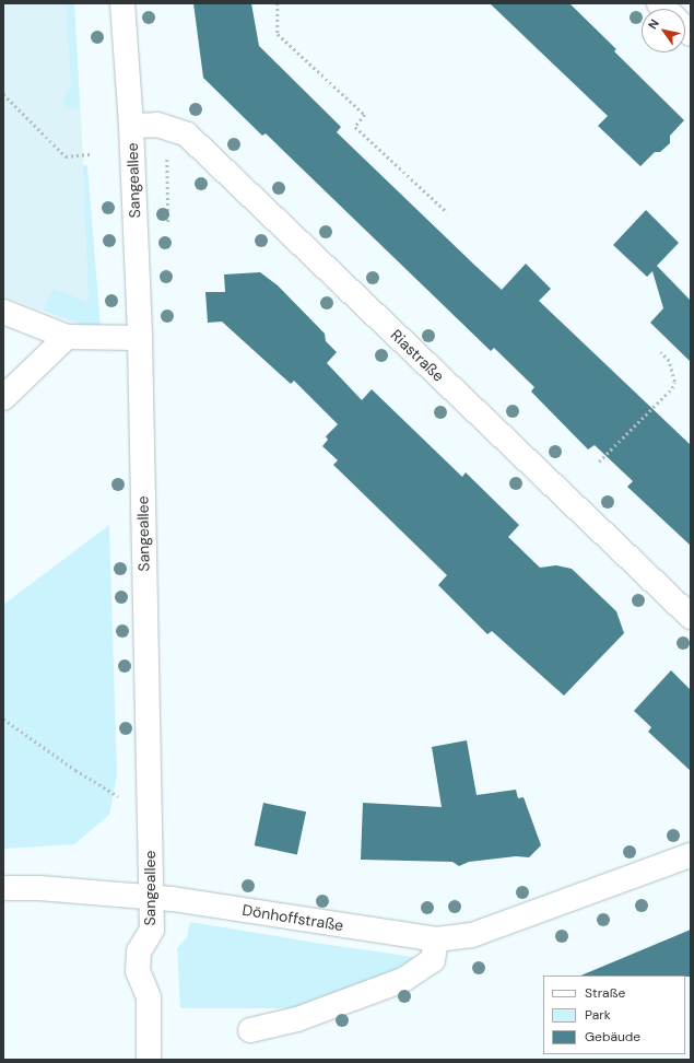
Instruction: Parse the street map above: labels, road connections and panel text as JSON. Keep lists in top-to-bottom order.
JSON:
{
  "streets": {
    "street": ["Sangeallee", "Riastraße", "Dönhoffstraße"]
  },
  "crossings": [
    ["Sangeallee", "Riastraße"],
    ["Sangeallee", "Dönhoffstraße"]
  ],
  "legend": ["Straße", "Park", "Gebäude"],
  "north": "top left"
}
